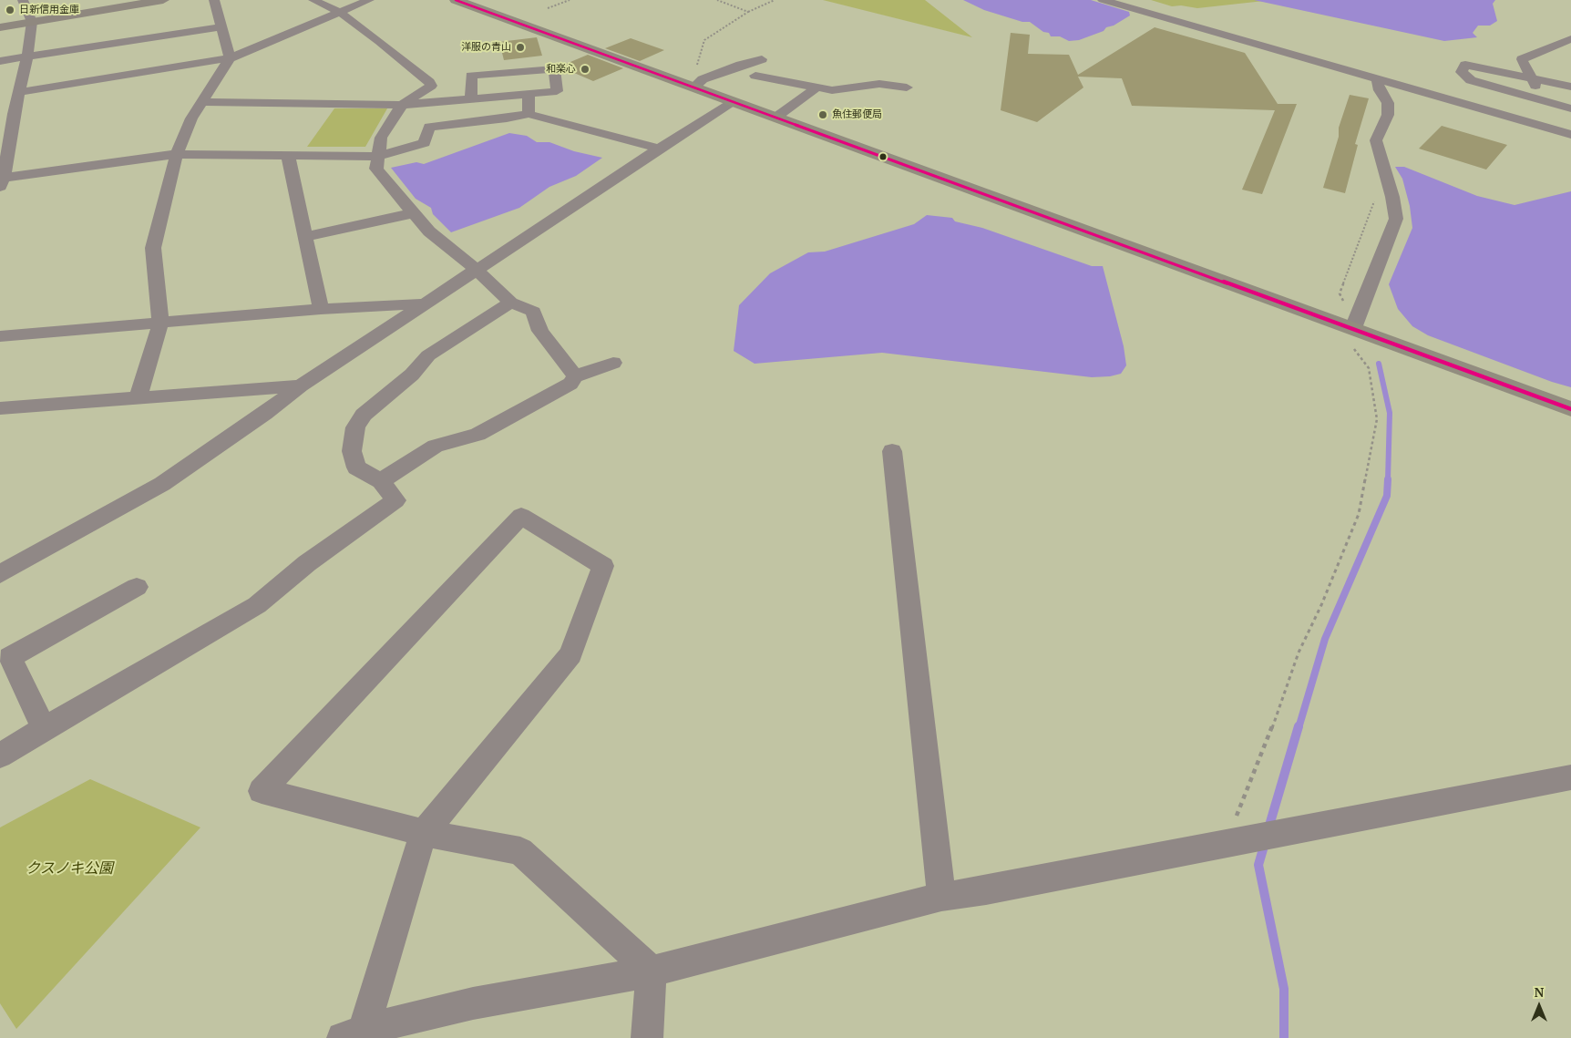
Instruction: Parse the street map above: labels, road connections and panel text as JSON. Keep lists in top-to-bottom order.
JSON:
{
  "parks": ["クスノキ公園"],
  "places": [
    "日新信用金庫",
    "洋服の青山",
    "和楽心",
    "魚住郵便局"
  ],
  "north": "top"
}
